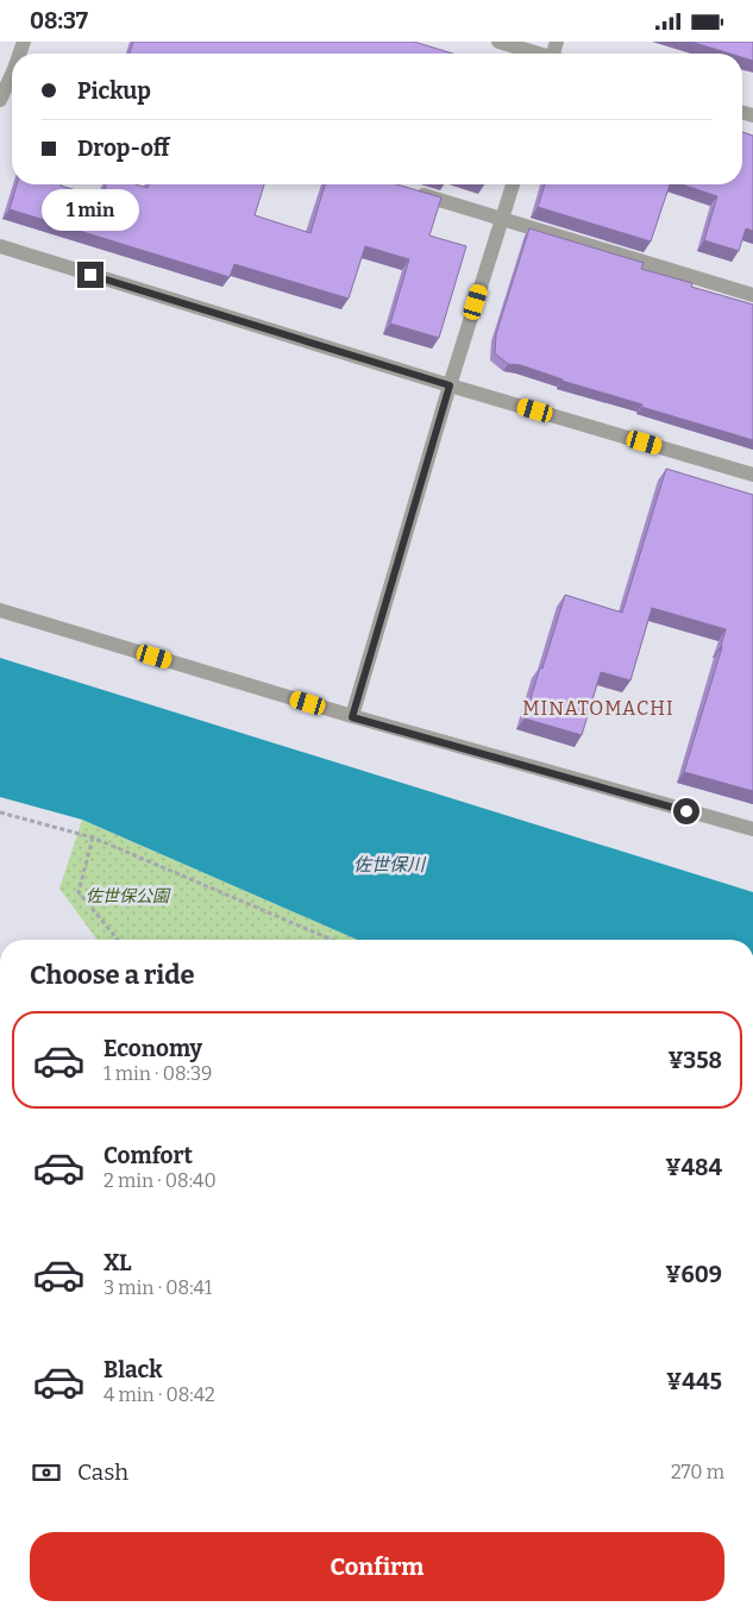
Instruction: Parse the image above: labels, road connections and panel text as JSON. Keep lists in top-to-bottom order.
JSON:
{
  "districts": ["MINATOMACHI"],
  "water": ["佐世保川"],
  "parks": ["佐世保公園"],
  "page": {
    "status": "08:37",
    "banner": ["Pickup", "Drop-off"],
    "bubble": "1 min",
    "heading": "Choose a ride",
    "list": [
      {
        "name": "Economy",
        "note": "1 min · 08:39",
        "value": "¥358"
      },
      {
        "name": "Comfort",
        "note": "2 min · 08:40",
        "value": "¥484"
      },
      {
        "name": "XL",
        "note": "3 min · 08:41",
        "value": "¥609"
      },
      {
        "name": "Black",
        "note": "4 min · 08:42",
        "value": "¥445"
      }
    ],
    "pay": ["Cash", "270 m"],
    "buttons": "Confirm"
  }
}
